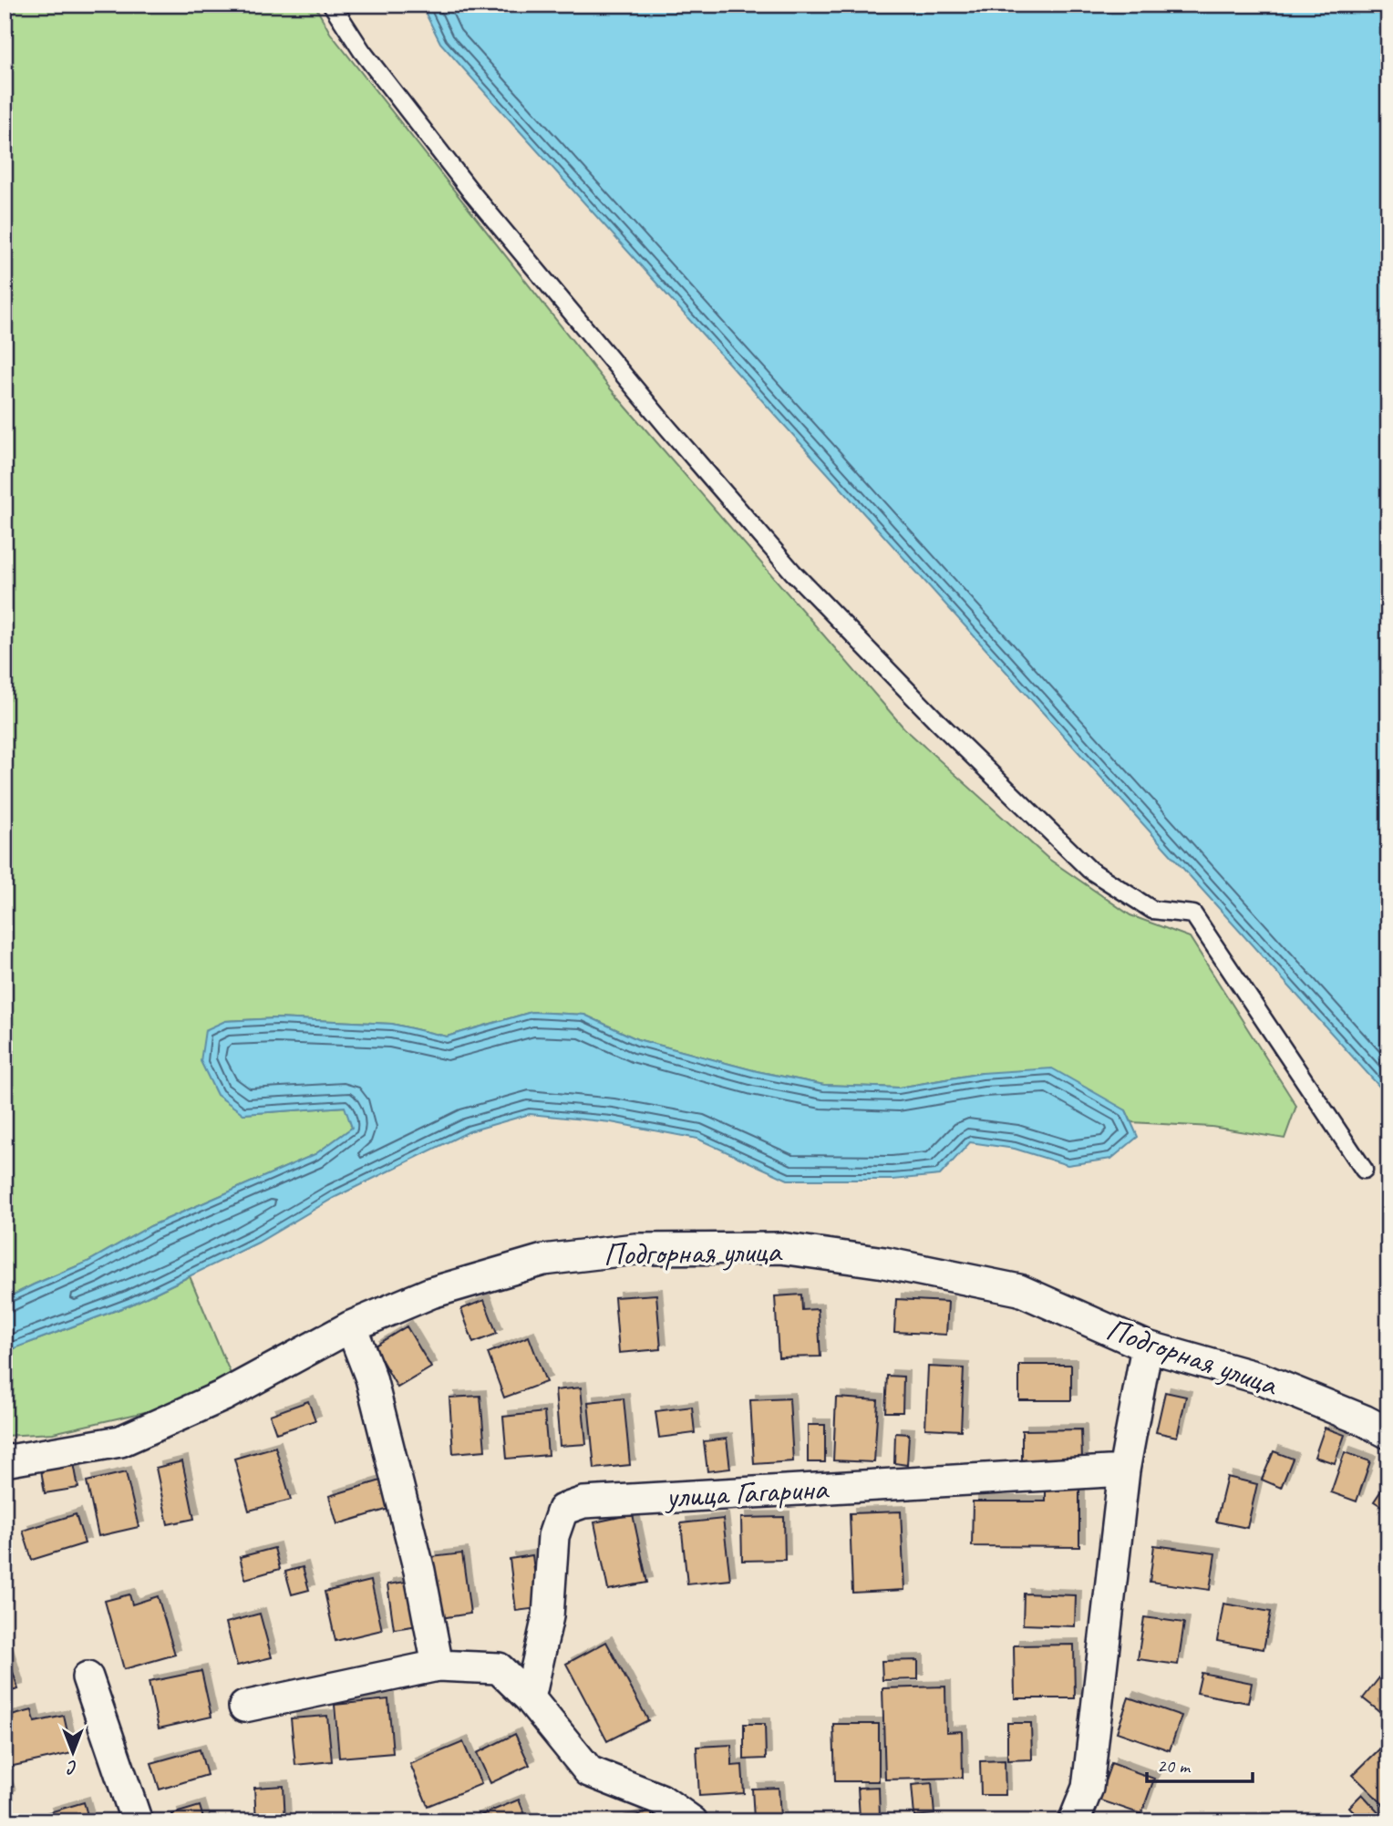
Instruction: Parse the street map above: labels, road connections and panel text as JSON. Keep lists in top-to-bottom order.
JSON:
{
  "streets": {
    "street": ["Подгорная улица", "улица Гагарина"]
  },
  "scale_bar": "20 m",
  "north": "bottom"
}
